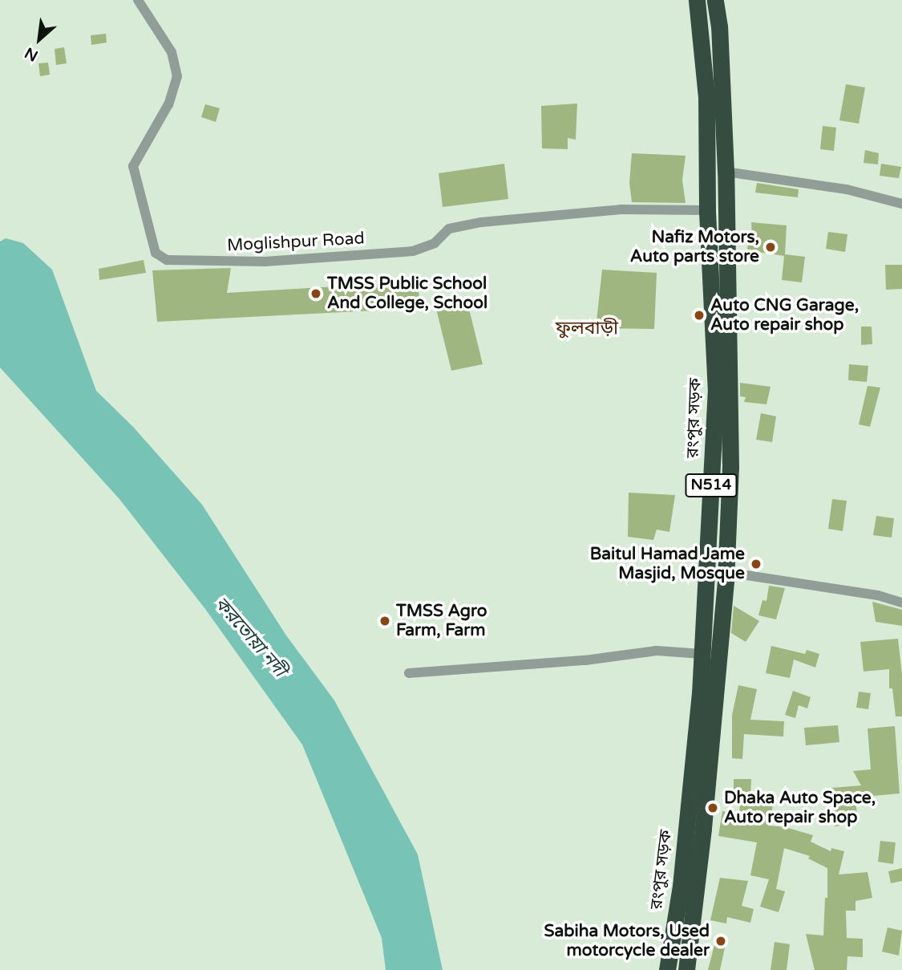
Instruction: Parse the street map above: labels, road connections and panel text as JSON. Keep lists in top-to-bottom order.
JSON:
{
  "streets": {
    "highway": ["রংপুর সড়ক", "N514"],
    "street": ["Moglishpur Road"]
  },
  "crossings": [
    ["Moglishpur Road", "রংপুর সড়ক"]
  ],
  "districts": ["ফুলবাড়ী"],
  "water": ["করতোয়া নদী"],
  "places": [
    "Nafiz Motors, Auto parts store",
    "TMSS Public School And College, School",
    "Auto CNG Garage, Auto repair shop",
    "Baitul Hamad Jame Masjid, Mosque",
    "TMSS Agro Farm, Farm",
    "Dhaka Auto Space, Auto repair shop",
    "Sabiha Motors, Used motorcycle dealer"
  ],
  "north": "bottom left"
}
